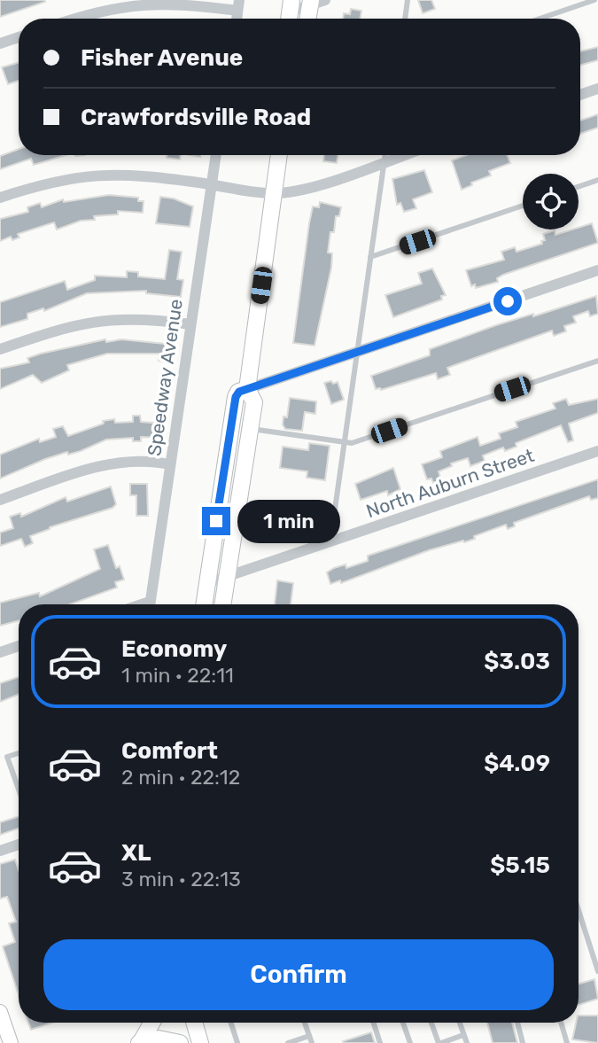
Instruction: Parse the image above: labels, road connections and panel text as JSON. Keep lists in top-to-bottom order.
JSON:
{
  "streets": {
    "street": ["Speedway Avenue", "North Auburn Street"]
  },
  "page": {
    "banner": ["Fisher Avenue", "Crawfordsville Road"],
    "bubble": "1 min",
    "list": [
      {
        "name": "Economy",
        "note": "1 min · 22:11",
        "value": "$3.03"
      },
      {
        "name": "Comfort",
        "note": "2 min · 22:12",
        "value": "$4.09"
      },
      {
        "name": "XL",
        "note": "3 min · 22:13",
        "value": "$5.15"
      }
    ],
    "buttons": "Confirm"
  }
}
